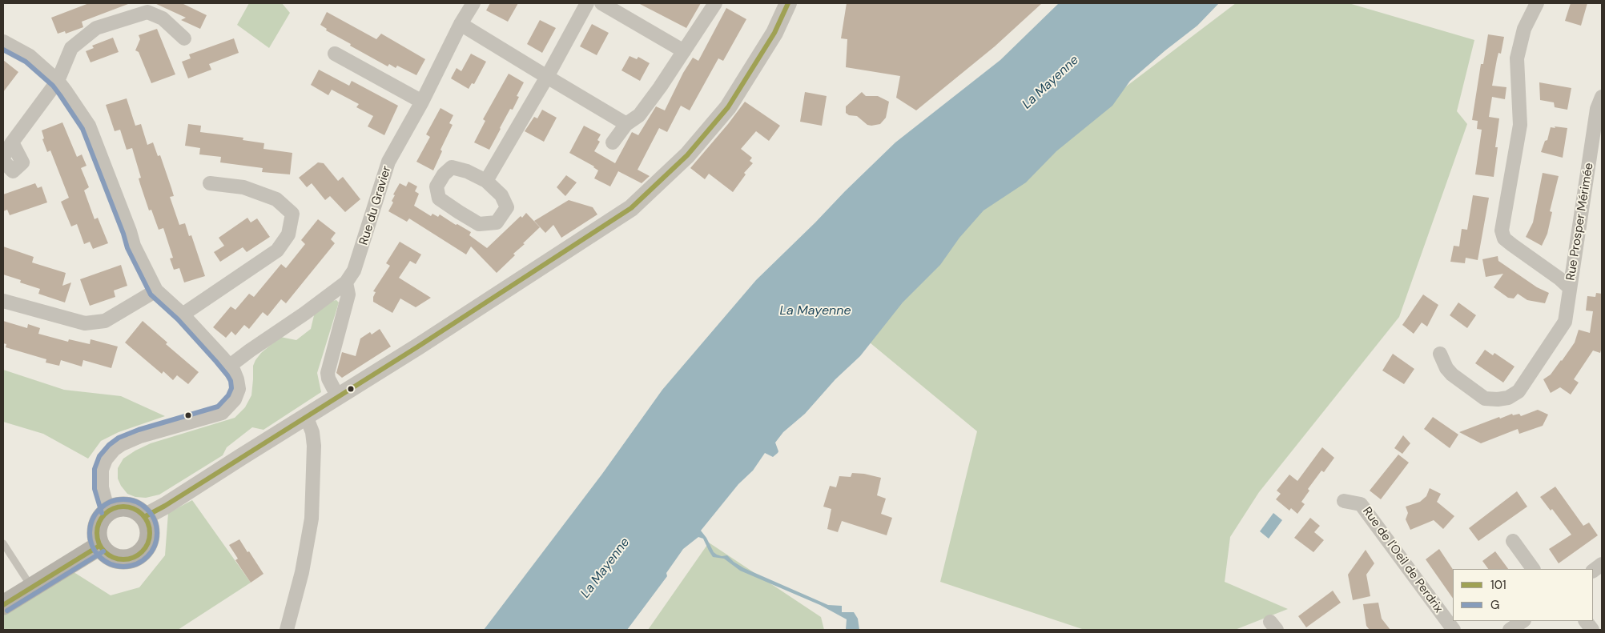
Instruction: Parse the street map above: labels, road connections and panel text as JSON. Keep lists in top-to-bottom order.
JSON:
{
  "streets": {
    "street": ["Rue du Gravier", "Rue Prosper Mérimée", "Rue de l'Oeil de Perdrix"]
  },
  "water": ["La Mayenne"],
  "lines": ["transit line 101", "transit line G"],
  "legend": ["101", "G"]
}
